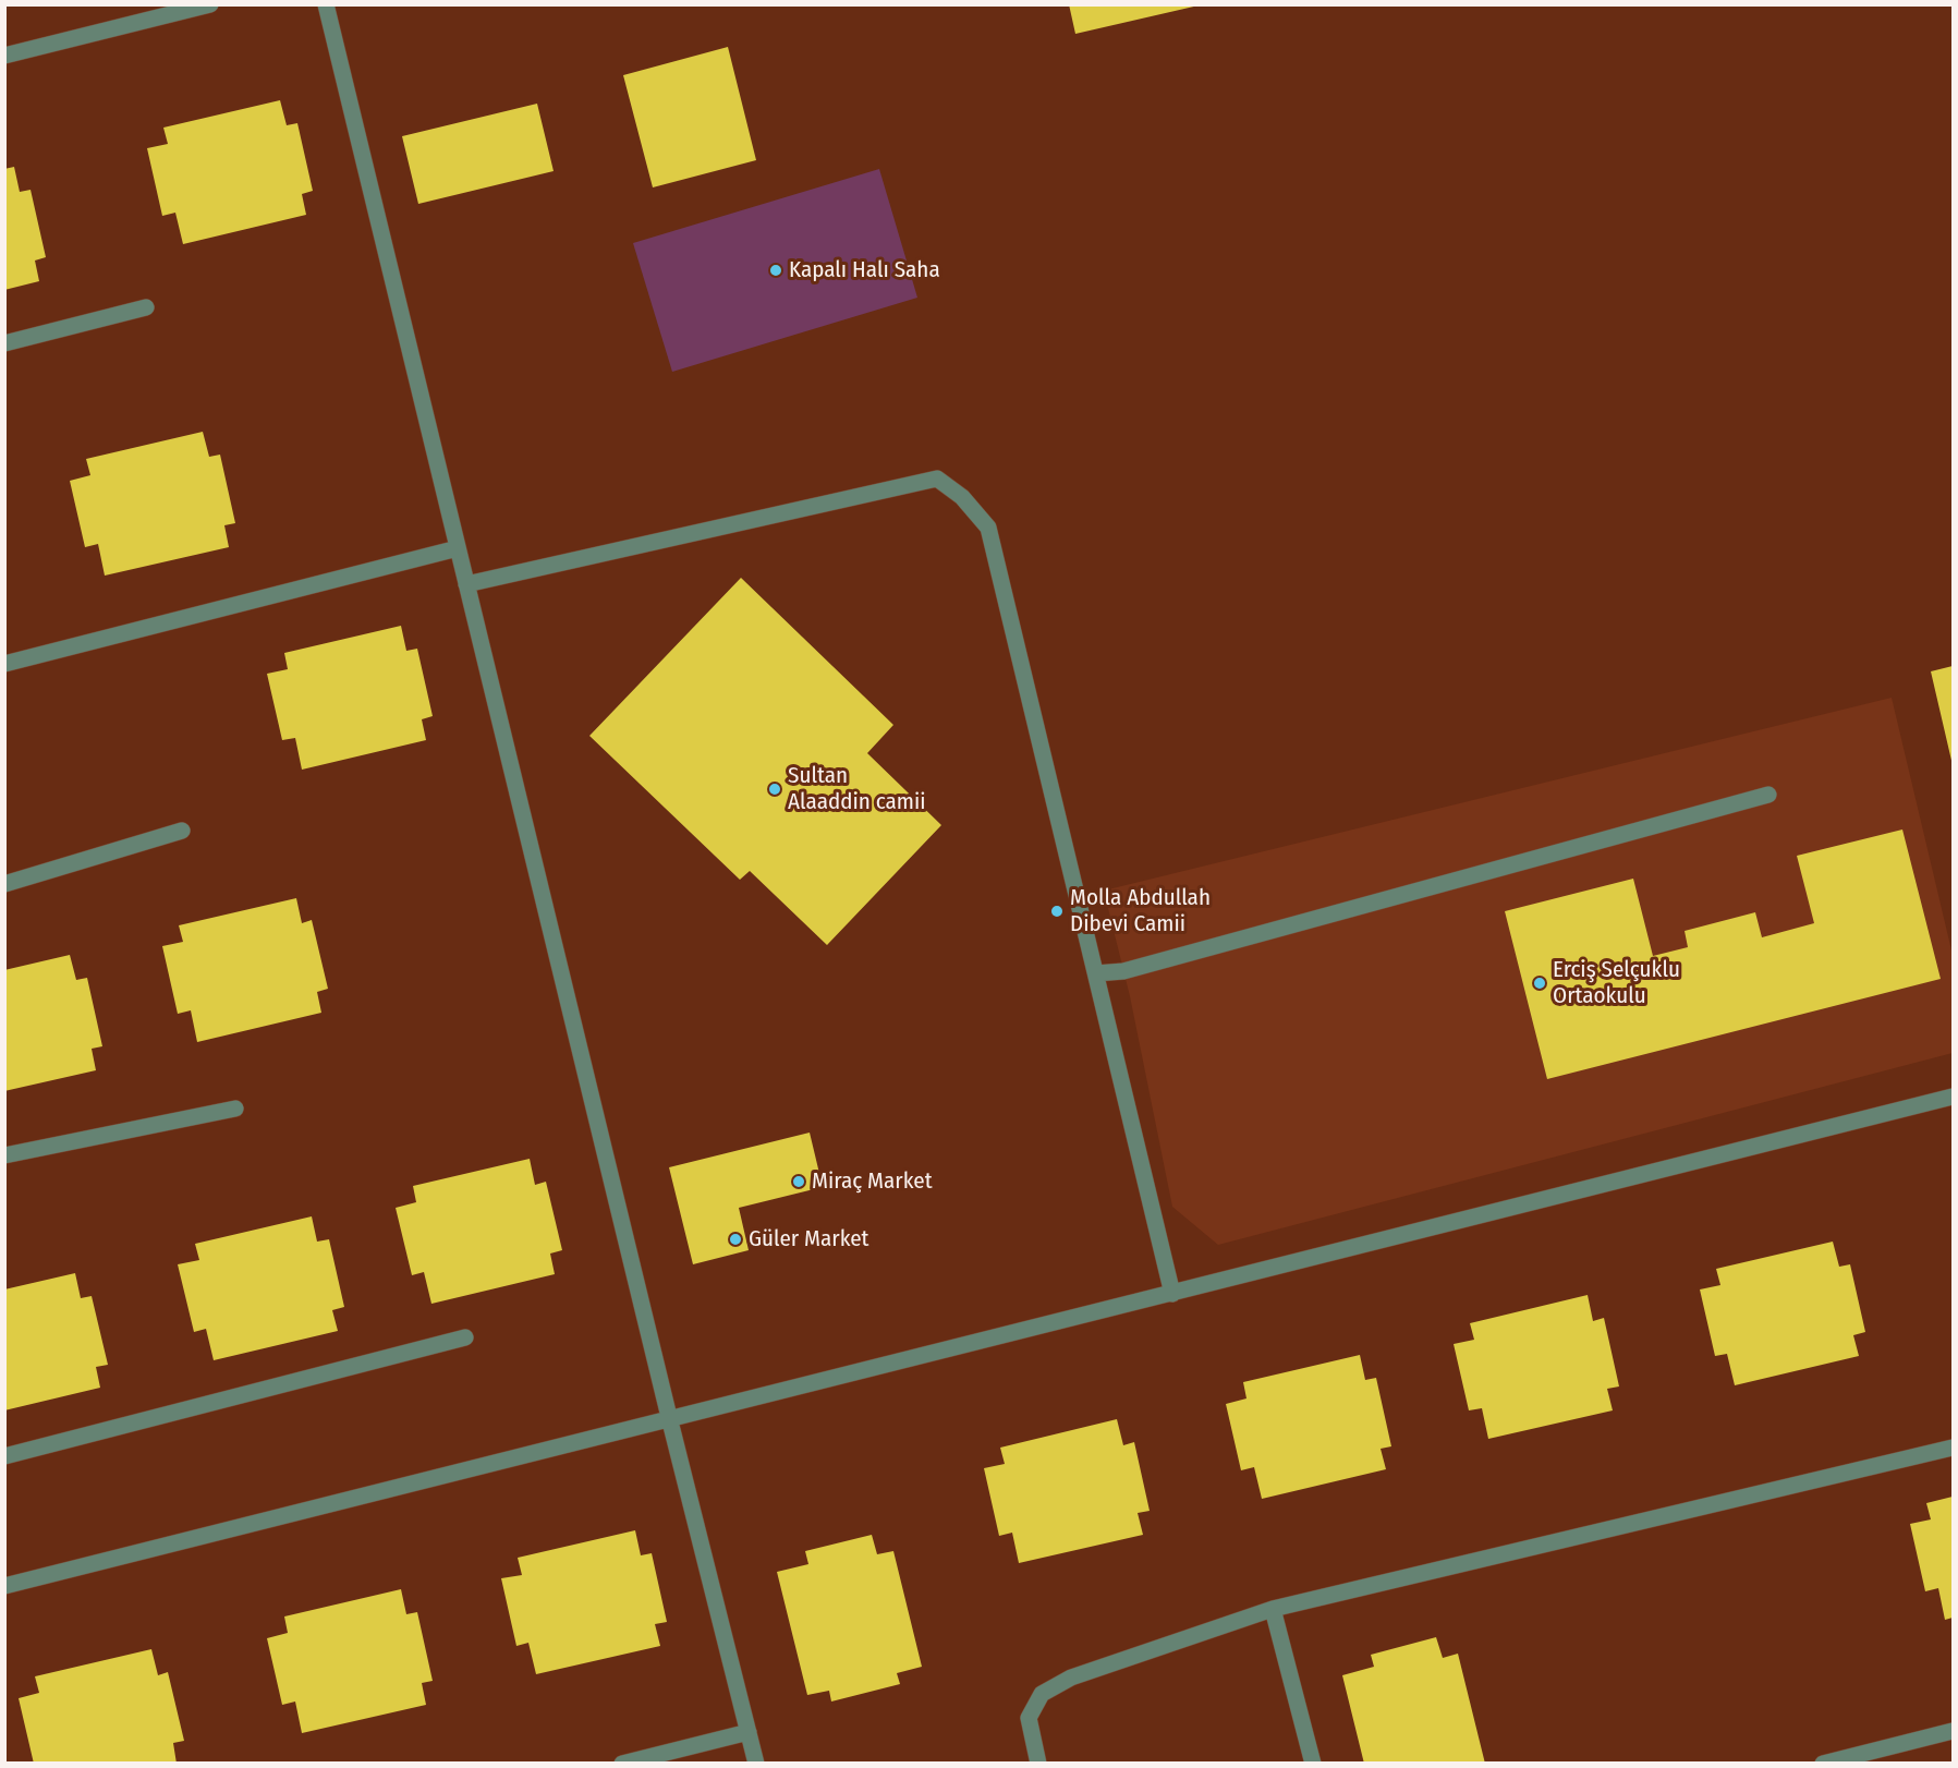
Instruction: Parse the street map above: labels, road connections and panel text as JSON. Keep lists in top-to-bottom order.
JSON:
{
  "places": [
    "Kapalı Halı Saha",
    "Sultan Alaaddin camii",
    "Molla Abdullah Dibevi Camii",
    "Erciş Selçuklu Ortaokulu",
    "Miraç Market",
    "Güler Market"
  ]
}
